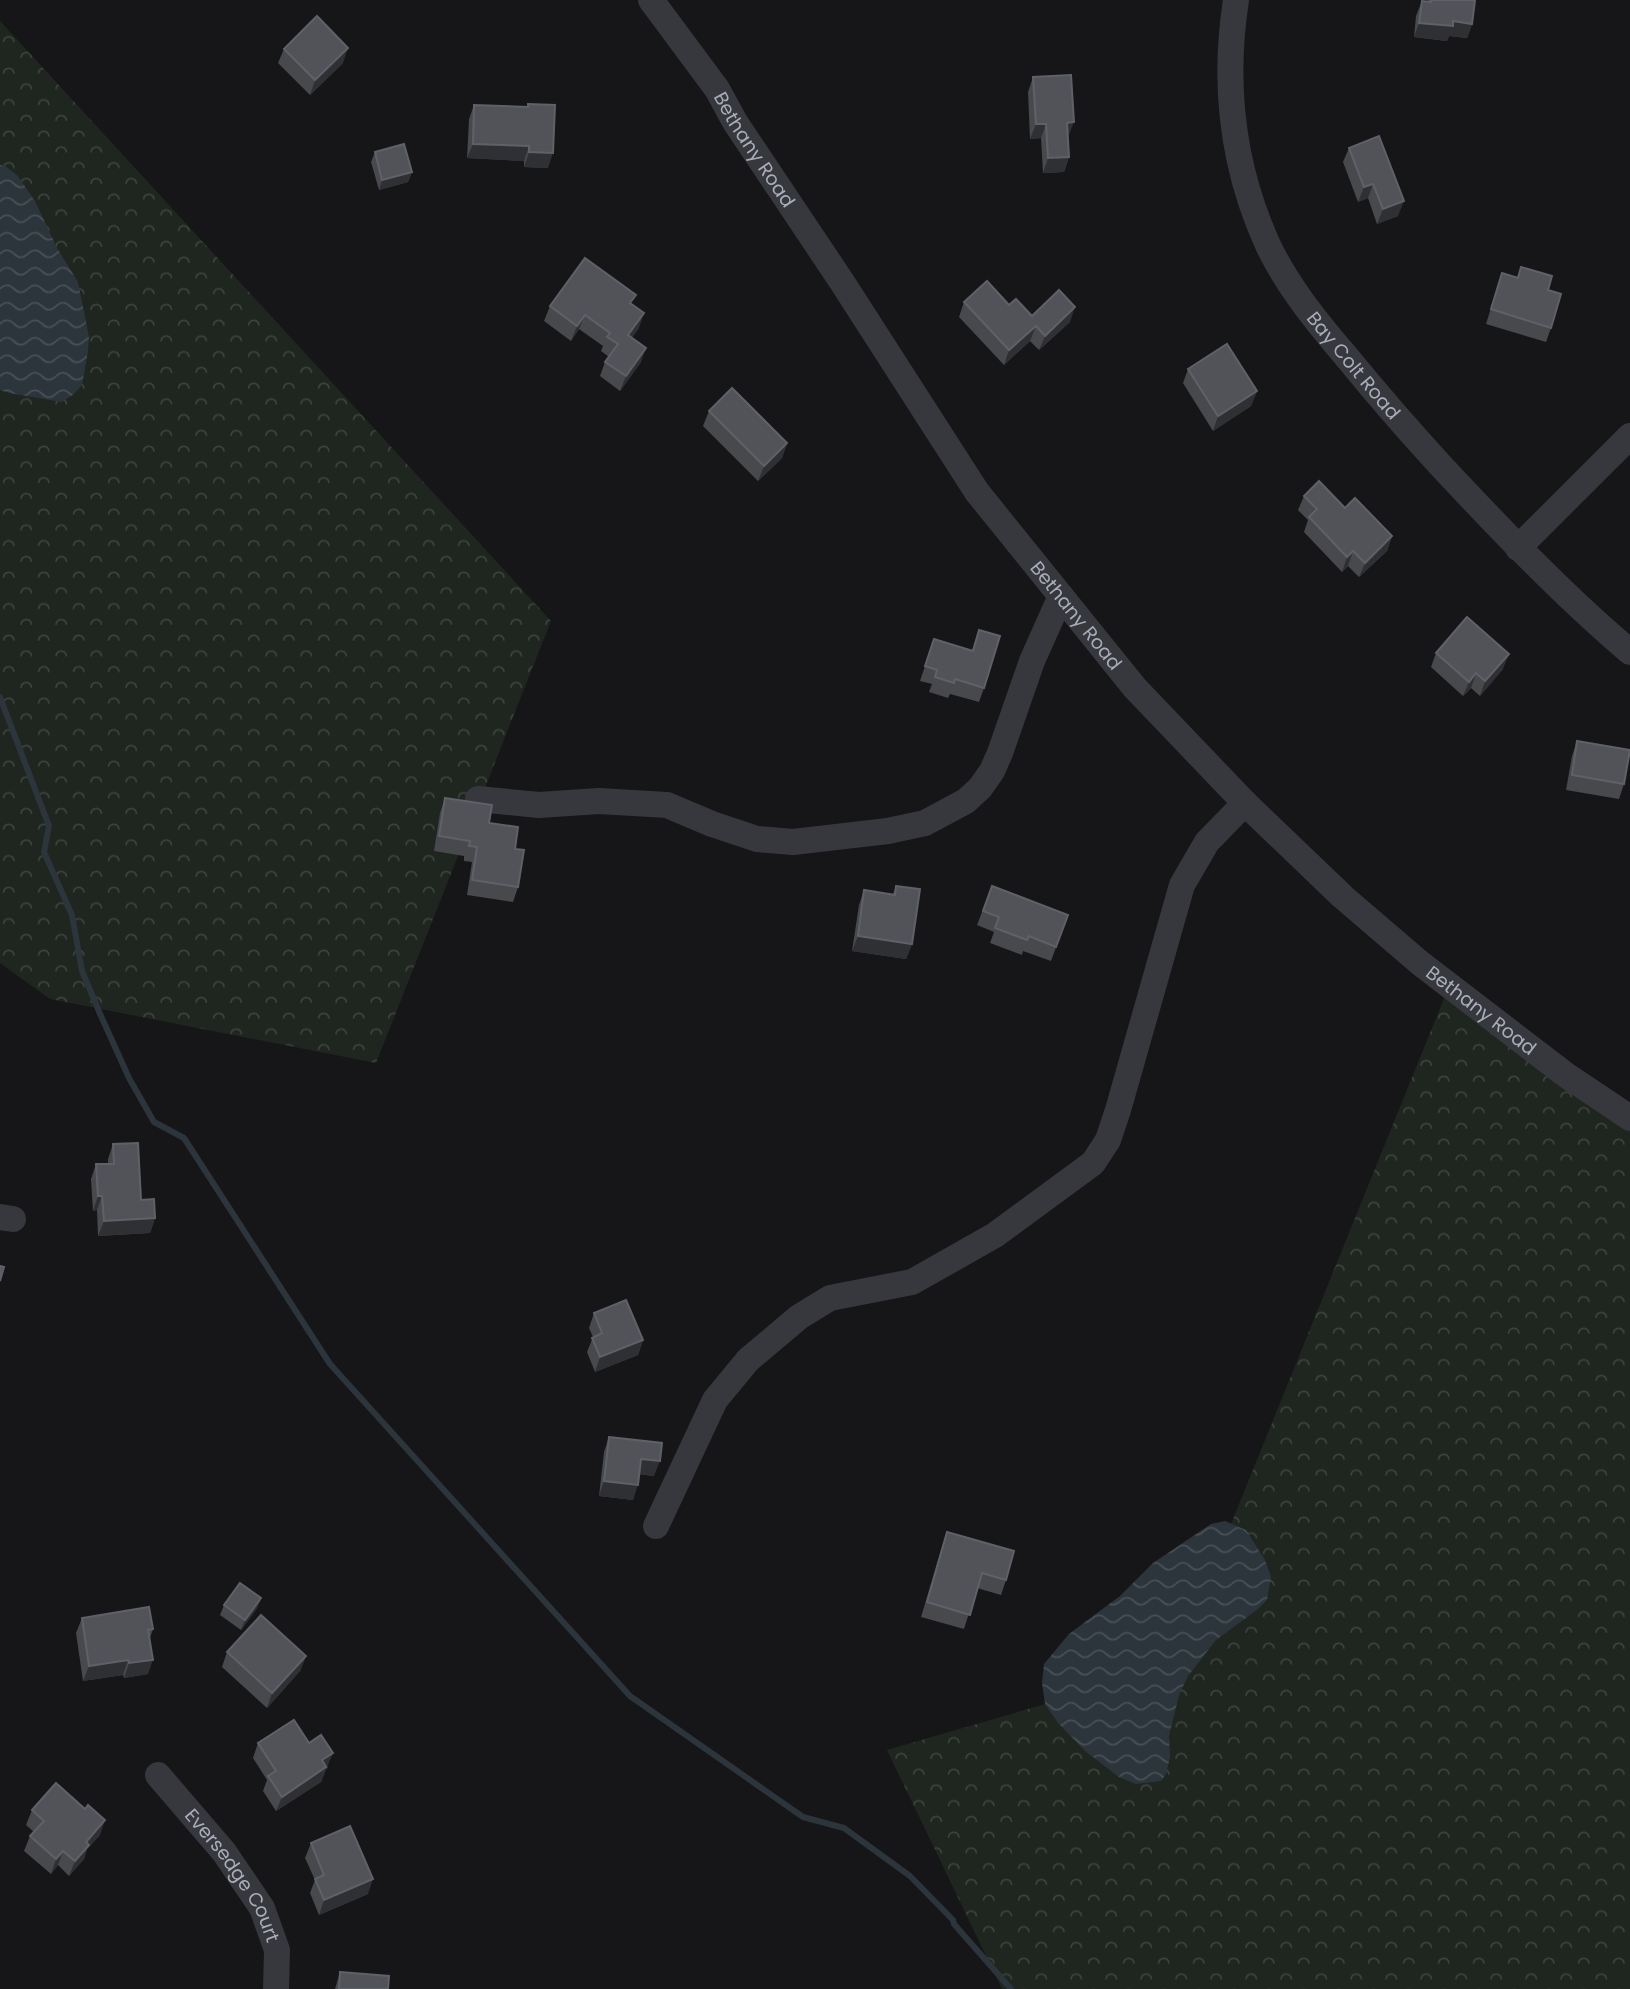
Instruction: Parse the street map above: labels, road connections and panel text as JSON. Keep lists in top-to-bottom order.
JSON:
{
  "streets": {
    "street": ["Bethany Road", "Bay Colt Road", "Eversedge Court"]
  }
}
